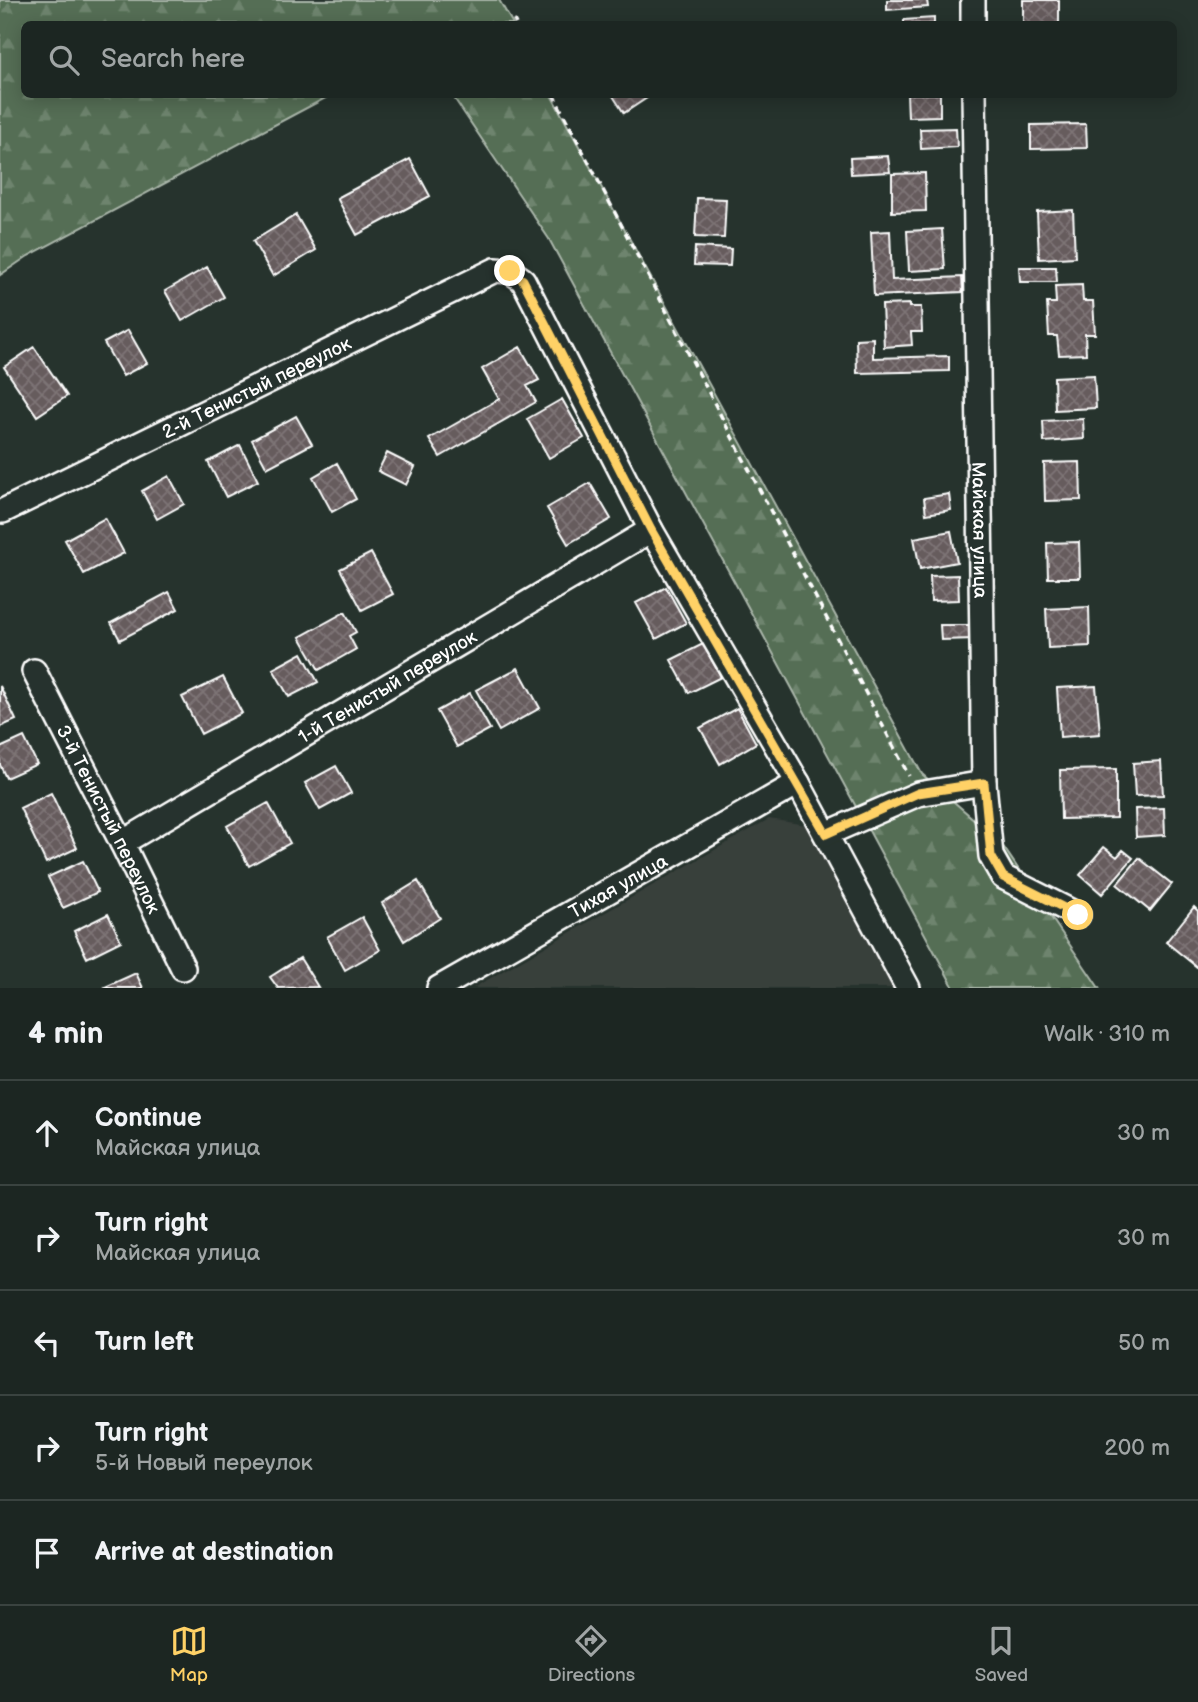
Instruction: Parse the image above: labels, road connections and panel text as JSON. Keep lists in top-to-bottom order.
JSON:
{
  "streets": {
    "street": [
      "2-й Тенистый переулок",
      "Майская улица",
      "1-й Тенистый переулок",
      "3-й Тенистый переулок",
      "Тихая улица"
    ]
  },
  "crossings": [
    ["2-й Тенистый переулок", "1-й Тенистый переулок"],
    ["1-й Тенистый переулок", "3-й Тенистый переулок"]
  ],
  "page": {
    "search": "Search here",
    "heading": ["4 min", "Walk · 310 m"],
    "list": [
      ["Continue", "Майская улица", "30 m"],
      ["Turn right", "Майская улица", "30 m"],
      ["Turn left", "50 m"],
      ["Turn right", "5-й Новый переулок", "200 m"],
      "Arrive at destination"
    ],
    "nav": ["Map", "Directions", "Saved"]
  }
}
